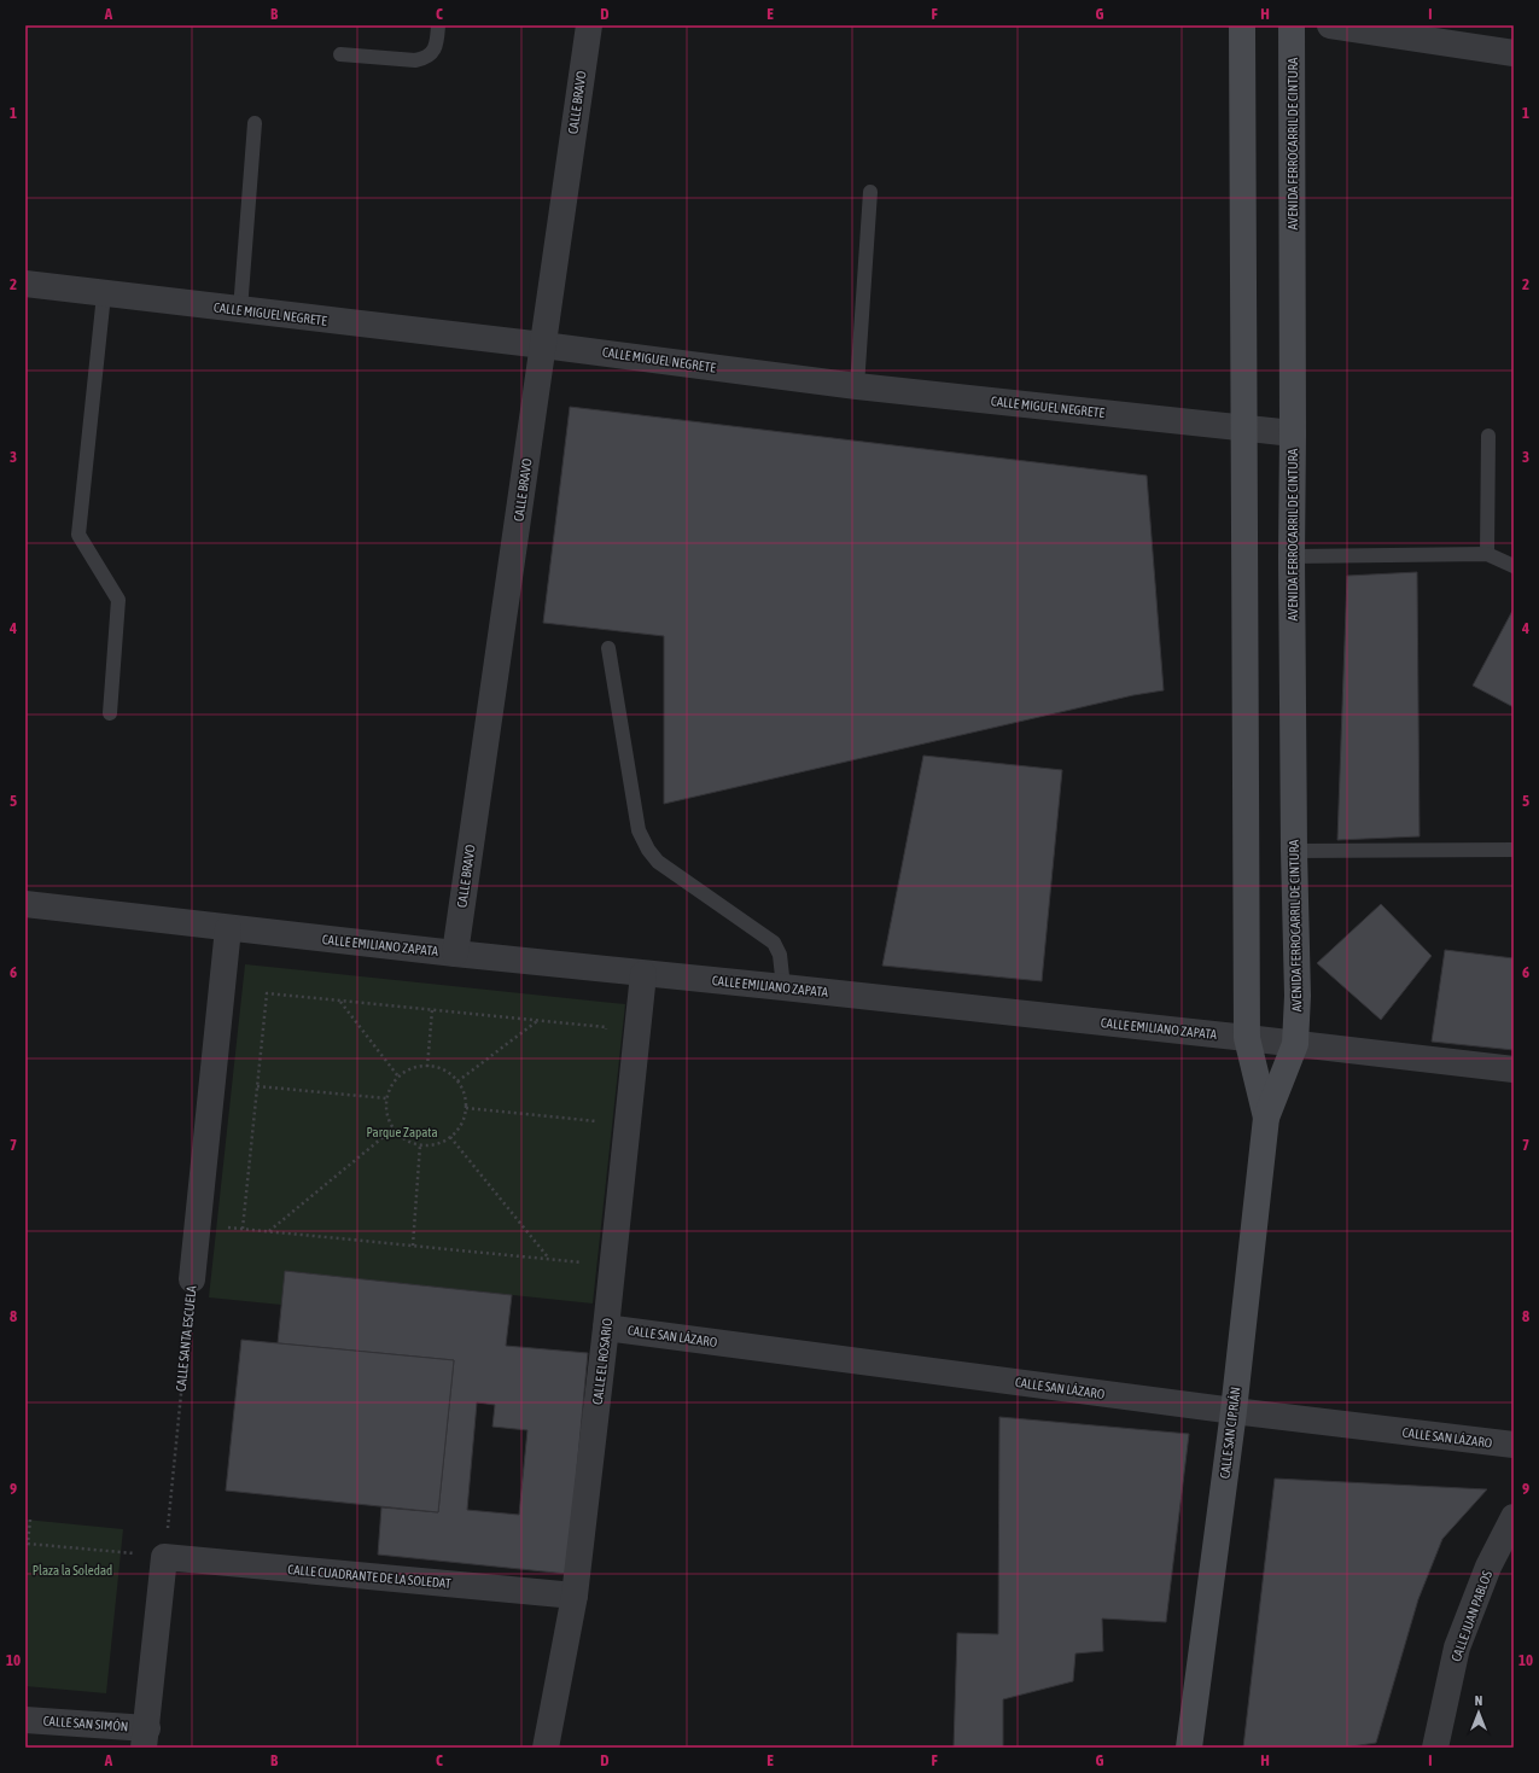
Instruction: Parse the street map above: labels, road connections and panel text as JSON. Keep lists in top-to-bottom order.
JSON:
{
  "streets": {
    "street": [
      "CALLE BRAVO",
      "AVENIDA FERROCARRIL DE CINTURA",
      "CALLE MIGUEL NEGRETE",
      "CALLE EMILIANO ZAPATA",
      "CALLE SAN LÁZARO",
      "CALLE SANTA ESCUELA",
      "CALLE EL ROSARIO",
      "CALLE SAN CIPRIÁN",
      "CALLE CUADRANTE DE LA SOLEDAT",
      "CALLE JUAN PABLOS",
      "CALLE SAN SIMÓN"
    ]
  },
  "crossings": [
    ["CALLE BRAVO", "CALLE MIGUEL NEGRETE"],
    ["CALLE BRAVO", "CALLE EMILIANO ZAPATA"],
    ["AVENIDA FERROCARRIL DE CINTURA", "CALLE MIGUEL NEGRETE"],
    ["AVENIDA FERROCARRIL DE CINTURA", "CALLE EMILIANO ZAPATA"],
    ["AVENIDA FERROCARRIL DE CINTURA", "CALLE SAN CIPRIÁN"],
    ["CALLE EMILIANO ZAPATA", "CALLE SANTA ESCUELA"],
    ["CALLE EMILIANO ZAPATA", "CALLE EL ROSARIO"],
    ["CALLE EMILIANO ZAPATA", "CALLE SAN CIPRIÁN"],
    ["CALLE SAN LÁZARO", "CALLE EL ROSARIO"],
    ["CALLE SAN LÁZARO", "CALLE SAN CIPRIÁN"],
    ["CALLE SANTA ESCUELA", "CALLE CUADRANTE DE LA SOLEDAT"],
    ["CALLE EL ROSARIO", "CALLE CUADRANTE DE LA SOLEDAT"]
  ],
  "parks": ["Parque Zapata", "Plaza la Soledad"],
  "north": "top",
  "grid": {
    "columns": [
      "A",
      "B",
      "C",
      "D",
      "E",
      "F",
      "G",
      "H",
      "I"
    ],
    "rows": [
      "1",
      "2",
      "3",
      "4",
      "5",
      "6",
      "7",
      "8",
      "9",
      "10"
    ]
  }
}
